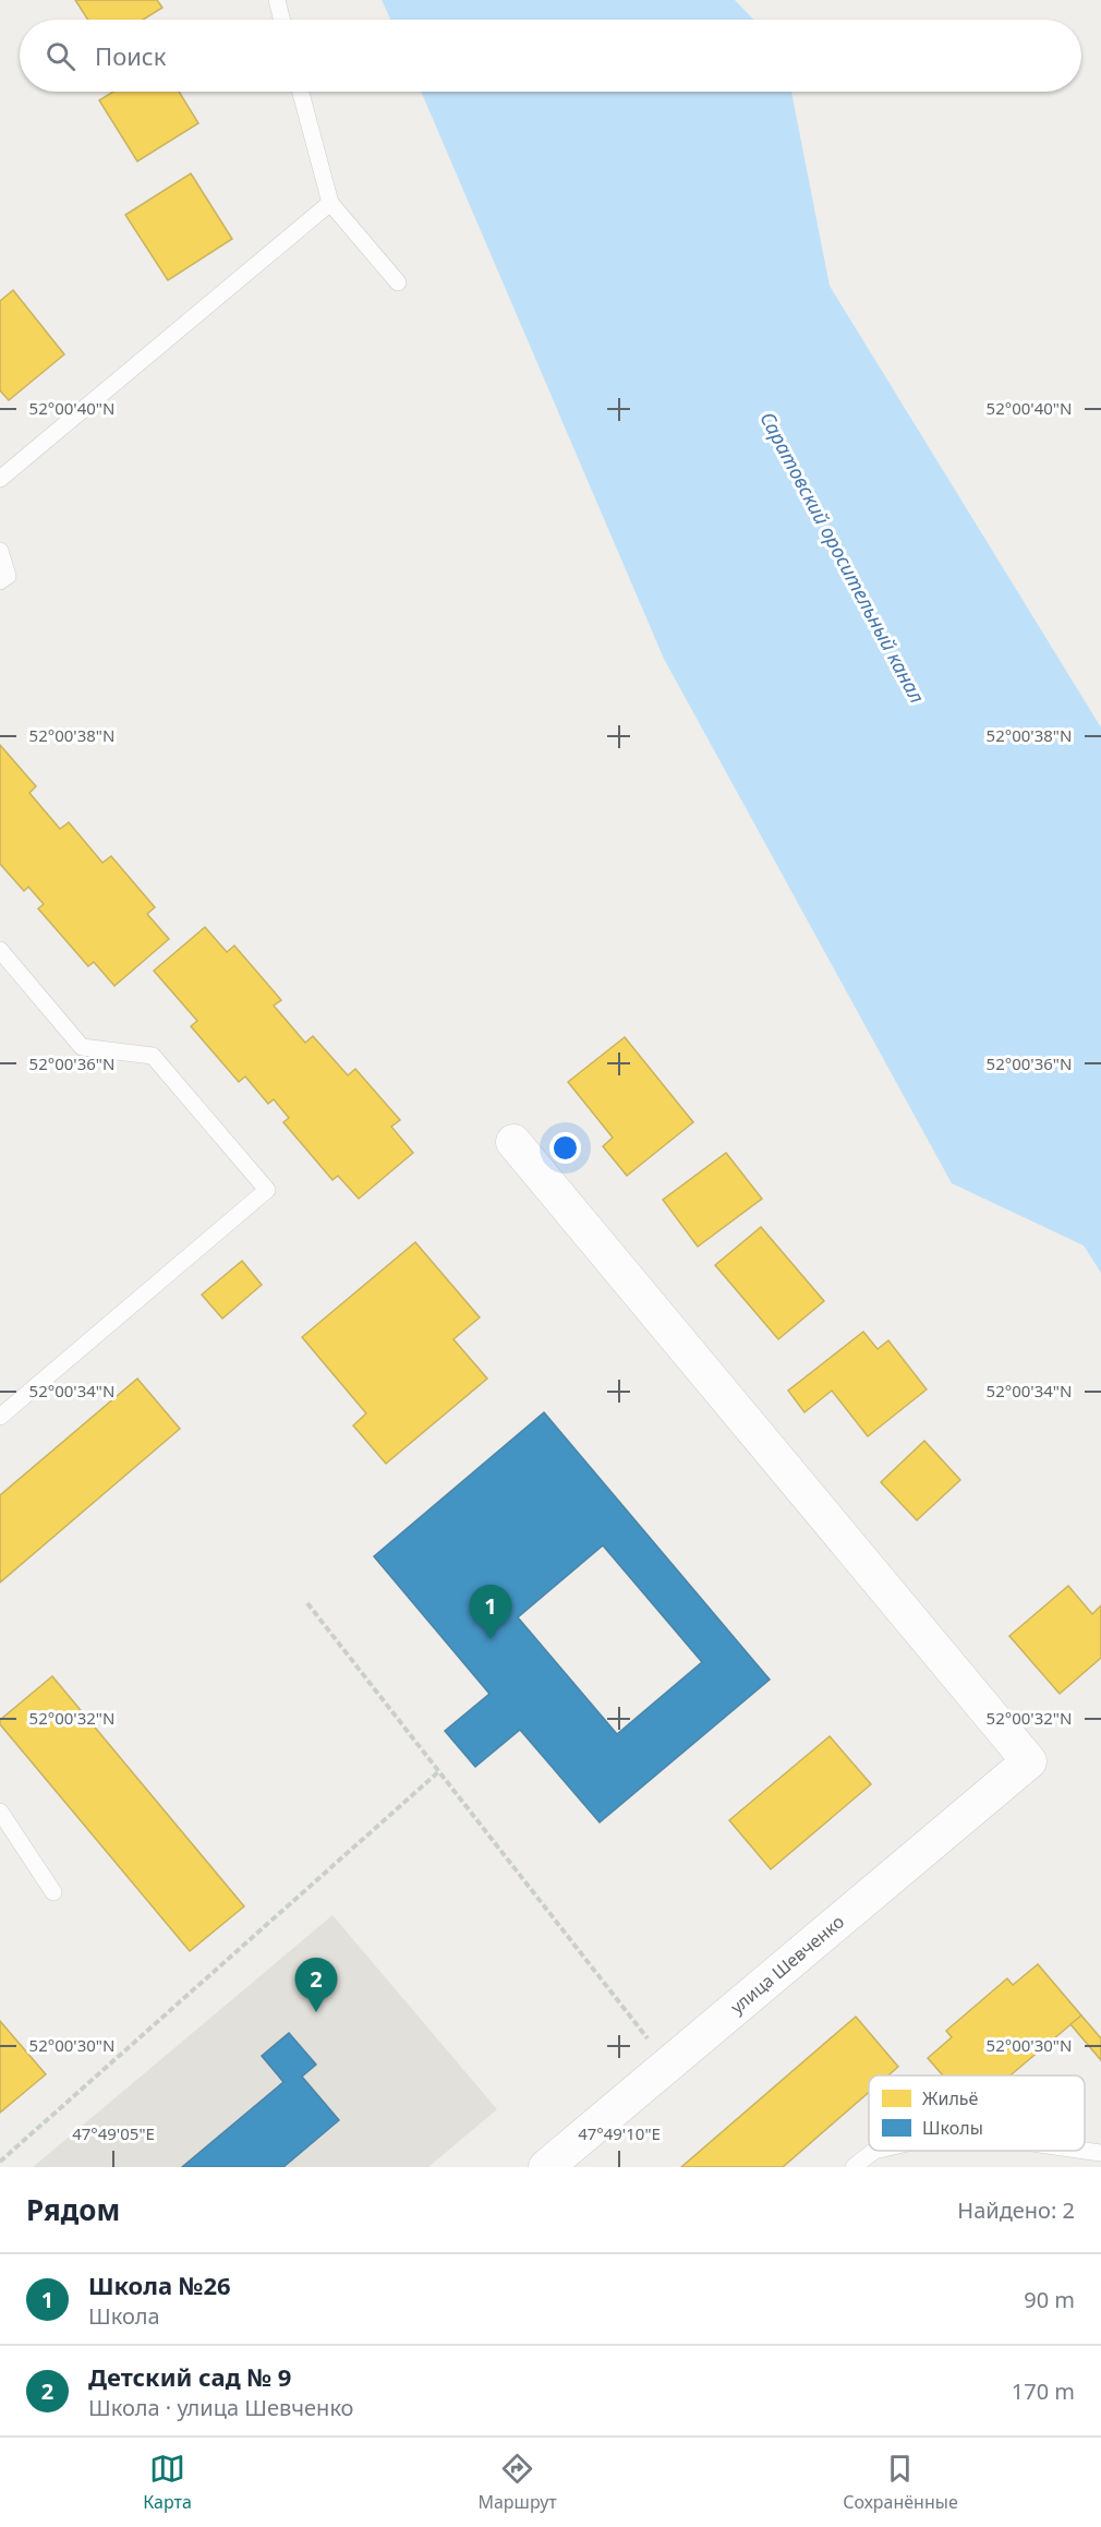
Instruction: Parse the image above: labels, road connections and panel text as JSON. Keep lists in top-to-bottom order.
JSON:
{
  "streets": {
    "street": ["улица Шевченко"]
  },
  "water": ["Саратовский оросительный канал"],
  "legend": ["Жильё", "Школы"],
  "page": {
    "search": "Поиск",
    "pins": ["1", "2"],
    "heading": ["Рядом", "Найдено: 2"],
    "list": [
      {
        "mark": "1",
        "name": "Школа №26",
        "note": "Школа",
        "value": "90 m"
      },
      {
        "mark": "2",
        "name": "Детский сад № 9",
        "note": "Школа · улица Шевченко",
        "value": "170 m"
      }
    ],
    "nav": ["Карта", "Маршрут", "Сохранённые"]
  },
  "coordinates": [
    "52°00'40\"N",
    "52°00'38\"N",
    "52°00'36\"N",
    "52°00'34\"N",
    "52°00'32\"N",
    "52°00'30\"N",
    "47°49'05\"E",
    "47°49'10\"E"
  ]
}
